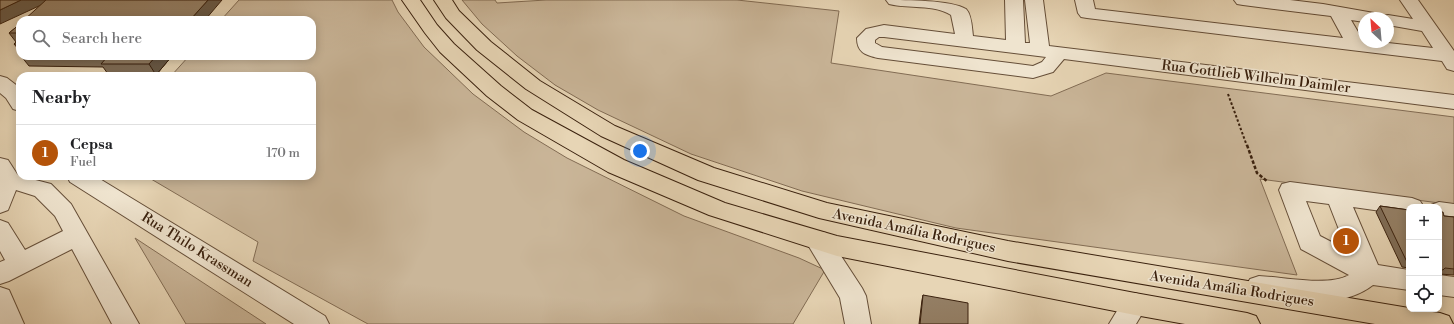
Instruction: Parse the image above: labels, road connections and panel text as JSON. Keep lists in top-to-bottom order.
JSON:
{
  "streets": {
    "main road": ["Avenida Amália Rodrigues"],
    "street": ["Rua Gottlieb Wilhelm Daimler", "Rua Thilo Krassman"]
  },
  "north": "top left",
  "page": {
    "search": "Search here",
    "heading": "Nearby",
    "list": [
      {
        "mark": "1",
        "name": "Cepsa",
        "note": "Fuel",
        "value": "170 m"
      }
    ],
    "map_buttons": ["+", "−"],
    "pins": "1"
  }
}
